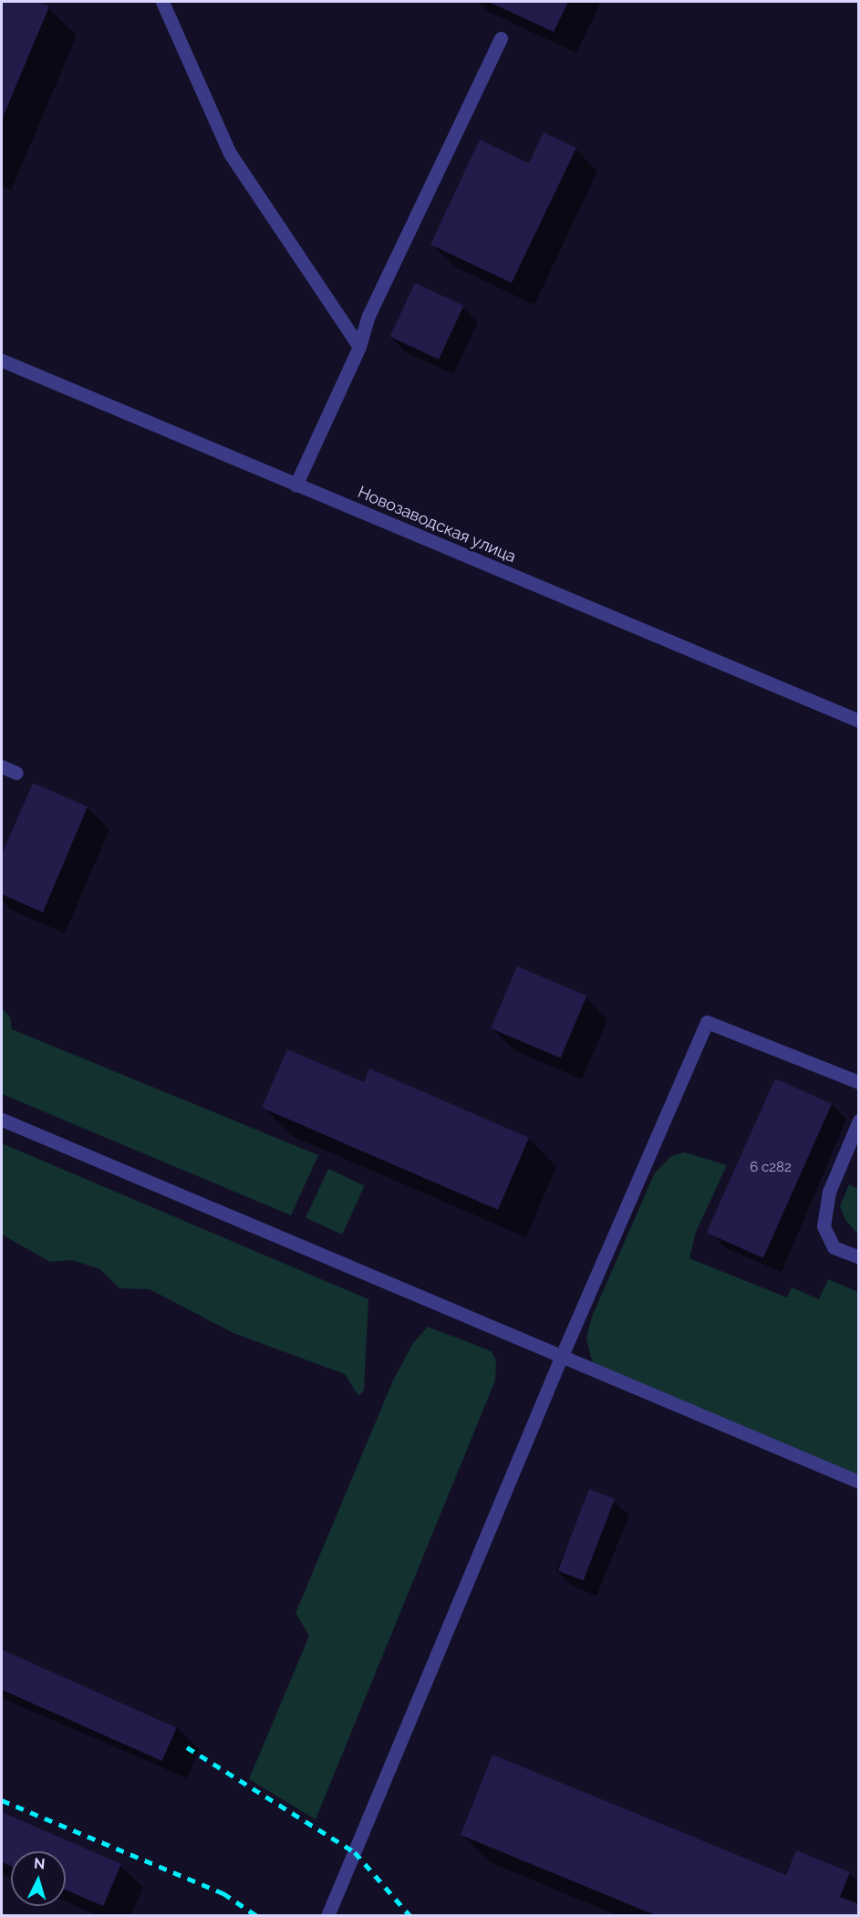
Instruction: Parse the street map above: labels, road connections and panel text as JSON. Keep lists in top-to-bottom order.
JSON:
{
  "streets": {
    "street": ["Новозаводская улица"]
  },
  "house_numbers": ["6 с282"],
  "north": "top"
}
